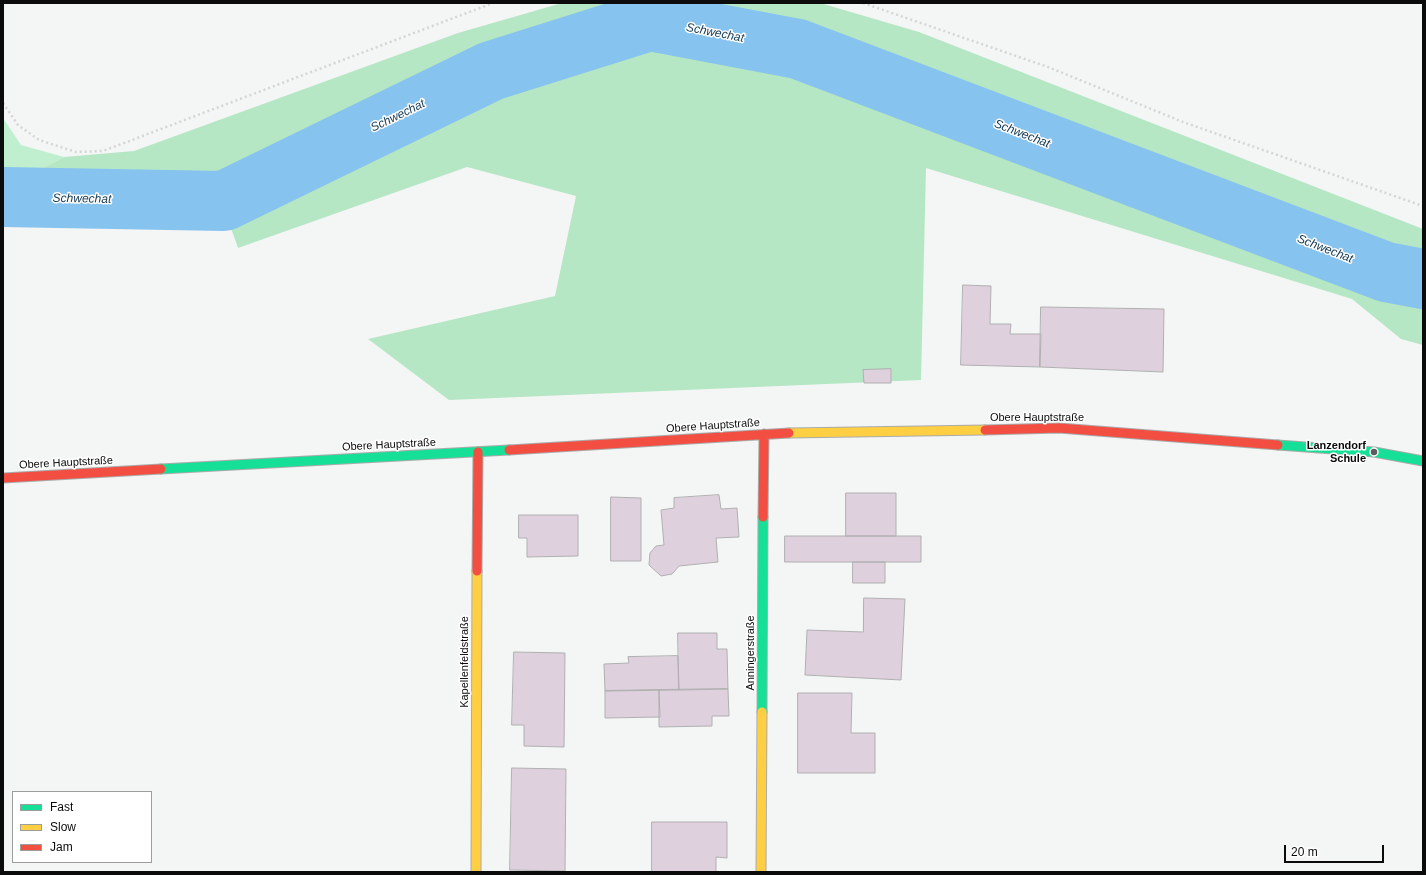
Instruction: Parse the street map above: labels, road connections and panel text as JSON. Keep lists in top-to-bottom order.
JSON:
{
  "streets": {
    "main road": ["Obere Hauptstraße", "Anningerstraße", "Kapellenfeldstraße"]
  },
  "crossings": [
    ["Obere Hauptstraße", "Anningerstraße"],
    ["Obere Hauptstraße", "Kapellenfeldstraße"]
  ],
  "water": ["Schwechat"],
  "places": ["Lanzendorf Schule"],
  "legend": ["Fast", "Slow", "Jam"],
  "scale_bar": "20 m"
}
